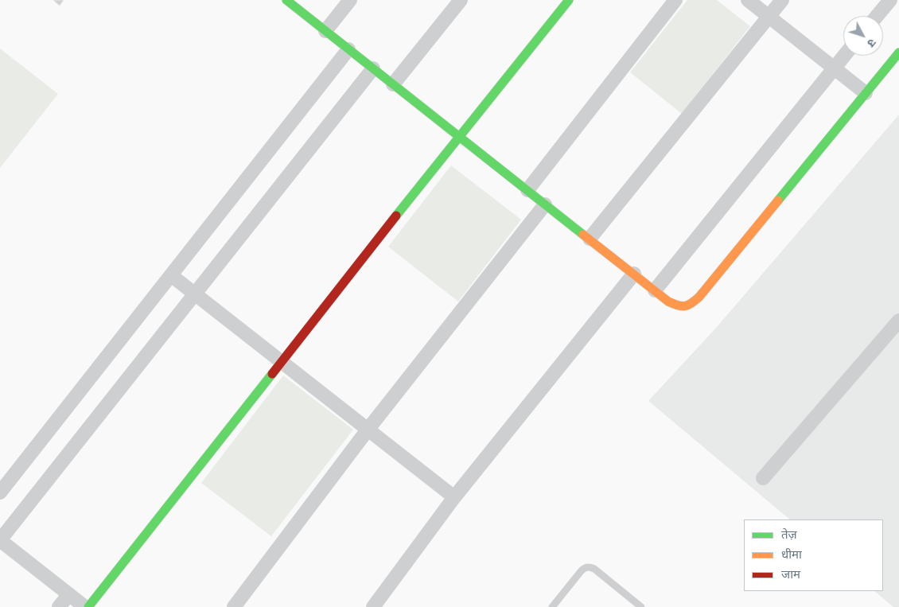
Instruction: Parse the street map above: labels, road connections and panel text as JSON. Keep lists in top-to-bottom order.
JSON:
{
  "legend": ["तेज़", "धीमा", "जाम"],
  "north": "bottom right"
}
